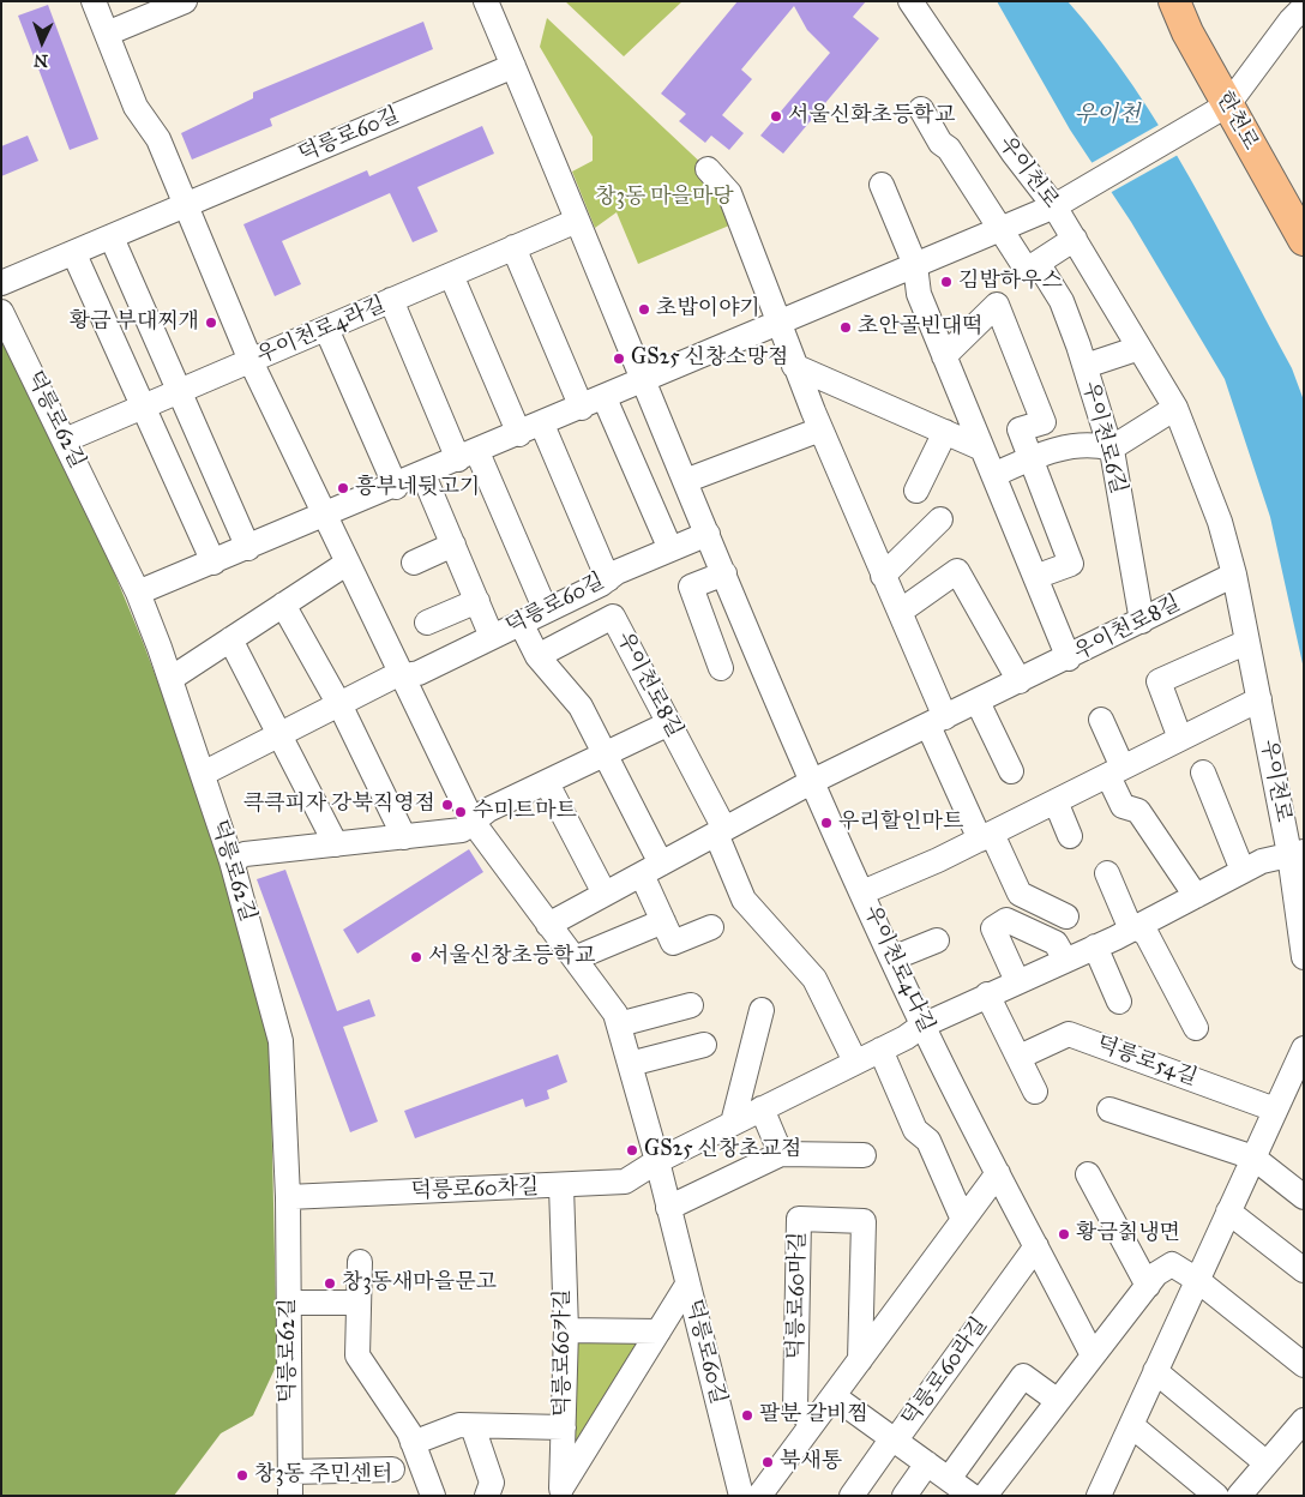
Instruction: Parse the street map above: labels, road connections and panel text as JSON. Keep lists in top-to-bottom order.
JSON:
{
  "streets": {
    "main road": ["한천로"],
    "street": [
      "덕릉로60길",
      "우이천로",
      "우이천로4라길",
      "덕릉로62길",
      "우이천로6길",
      "우이천로8길",
      "우이천로4다길",
      "덕릉로54길",
      "덕릉로60차길",
      "덕릉로60마길",
      "덕릉로60카길",
      "덕릉로60라길"
    ]
  },
  "crossings": [
    ["덕릉로60길", "우이천로4라길"],
    ["덕릉로60길", "덕릉로62길"],
    ["덕릉로60길", "우이천로8길"],
    ["덕릉로60길", "우이천로4다길"],
    ["덕릉로60길", "덕릉로60차길"],
    ["우이천로", "우이천로8길"],
    ["우이천로", "덕릉로60차길"],
    ["우이천로4라길", "덕릉로62길"],
    ["덕릉로62길", "덕릉로60차길"],
    ["우이천로6길", "우이천로8길"],
    ["우이천로8길", "우이천로4다길"],
    ["우이천로8길", "덕릉로60차길"],
    ["우이천로4다길", "덕릉로60차길"],
    ["우이천로4다길", "덕릉로60라길"],
    ["덕릉로60차길", "덕릉로60카길"]
  ],
  "water": ["우이천"],
  "parks": ["창3동 마을마당"],
  "places": [
    "서울신화초등학교",
    "김밥하우스",
    "초밥이야기",
    "황금 부대찌개",
    "초안골빈대떡",
    "GS25 신창소망점",
    "흥부네뒷고기",
    "큭큭피자 강북직영점",
    "수미트마트",
    "우리할인마트",
    "서울신창초등학교",
    "GS25 신창초교점",
    "황금칡냉면",
    "창3동새마을문고",
    "팔분 갈비찜",
    "북새통",
    "창3동 주민센터"
  ],
  "north": "bottom"
}
